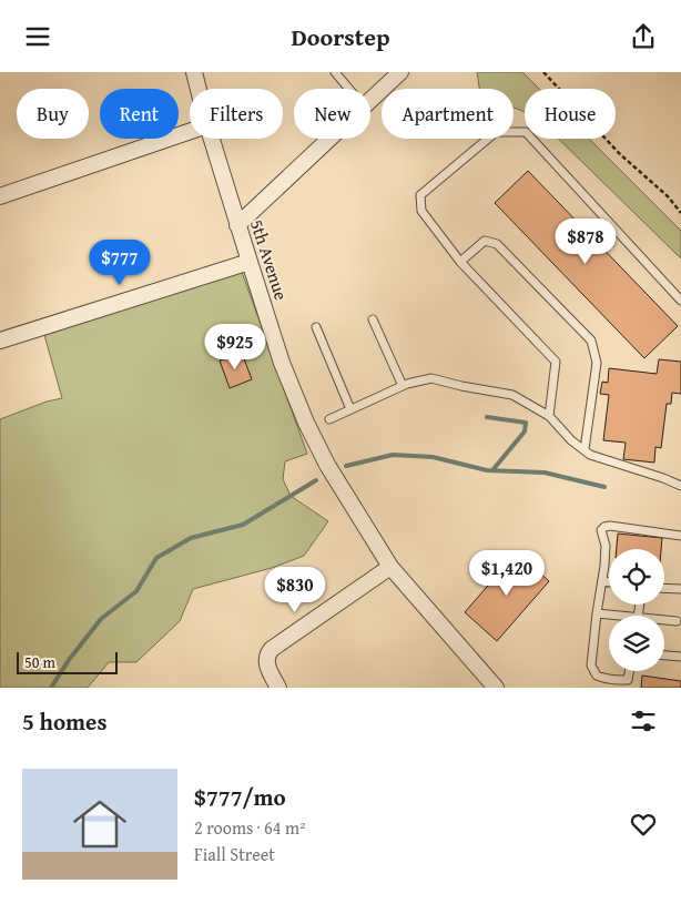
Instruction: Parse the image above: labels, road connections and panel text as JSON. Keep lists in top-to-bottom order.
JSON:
{
  "streets": {
    "street": ["5th Avenue"]
  },
  "scale_bar": "50 m",
  "page": {
    "header": "Doorstep",
    "chip": [
      "Buy",
      "Rent",
      "Filters",
      "New",
      "Apartment",
      "House"
    ],
    "price": [
      "$878",
      "$777",
      "$925",
      "$1,420",
      "$830"
    ],
    "scale": "50 m",
    "heading": "5 homes",
    "list": [
      {
        "name": "$777/mo",
        "note": "2 rooms · 64 m² · Fiall Street"
      }
    ]
  }
}
